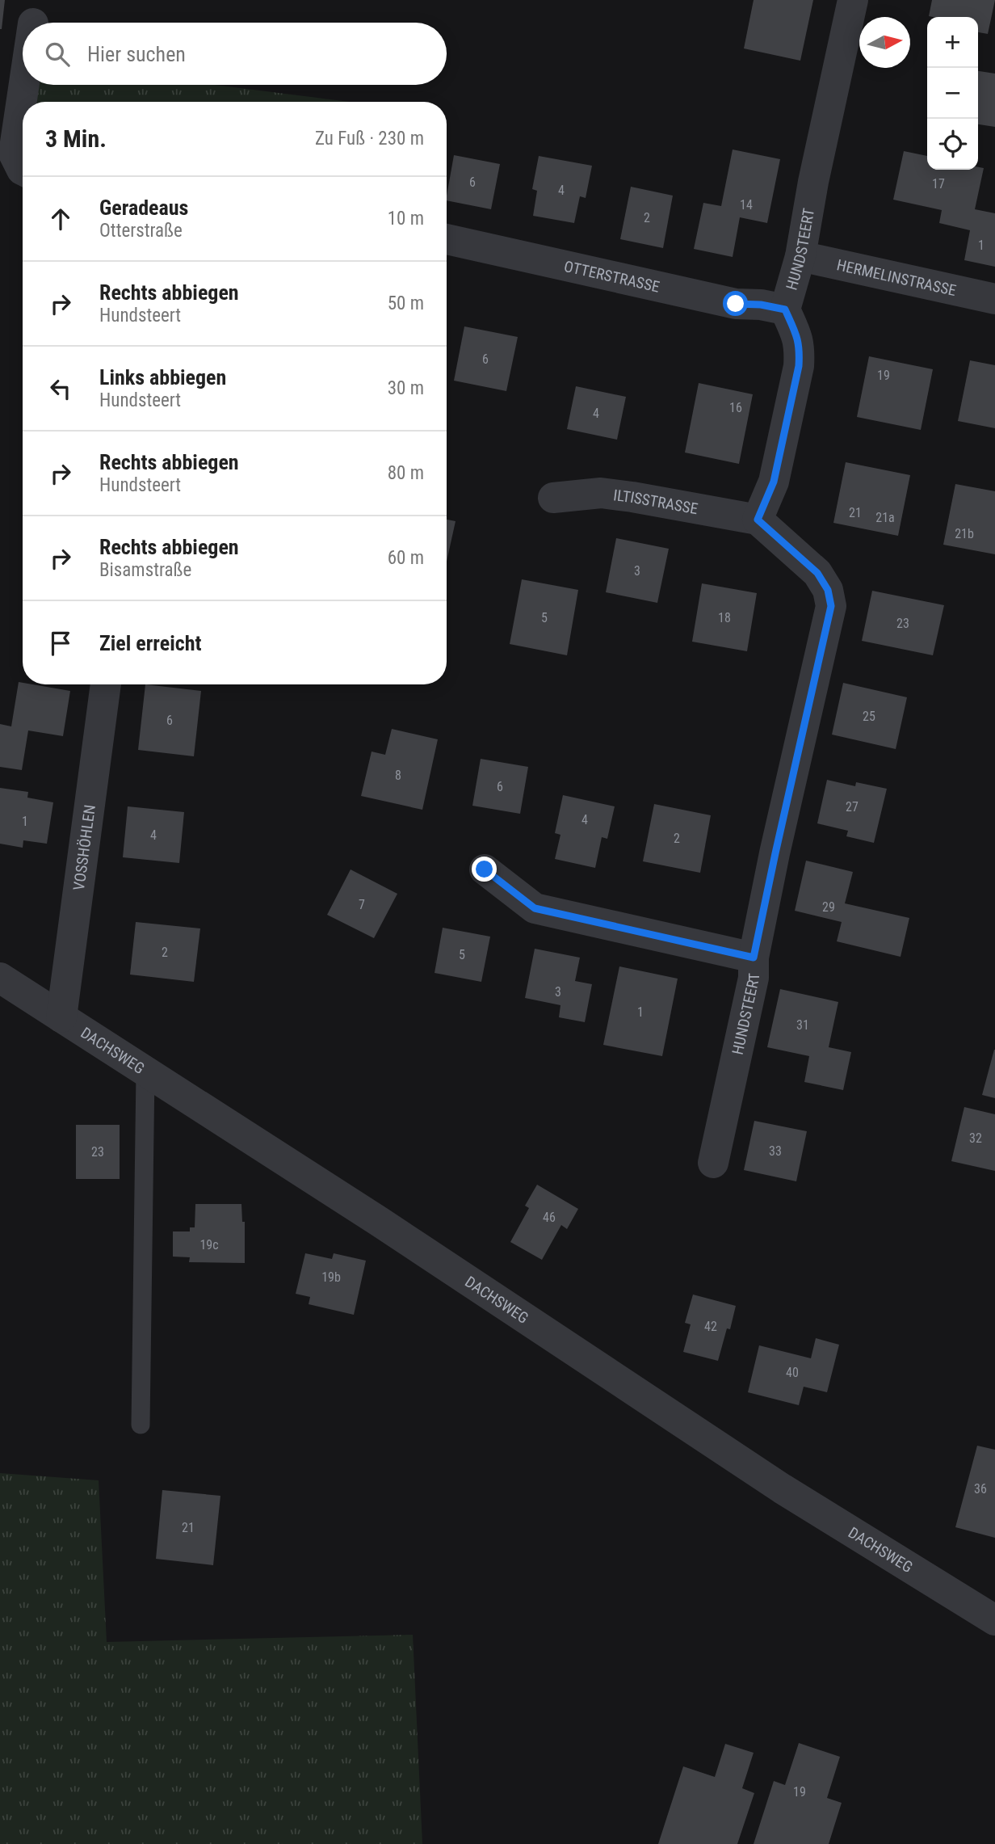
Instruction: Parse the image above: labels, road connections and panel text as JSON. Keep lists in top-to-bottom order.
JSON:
{
  "streets": {
    "street": [
      "HUNDSTEERT",
      "OTTERSTRASSE",
      "HERMELINSTRASSE",
      "ILTISSTRASSE",
      "VOSSHÖHLEN",
      "DACHSWEG"
    ]
  },
  "crossings": [
    ["HUNDSTEERT", "OTTERSTRASSE"],
    ["HUNDSTEERT", "HERMELINSTRASSE"],
    ["HUNDSTEERT", "ILTISSTRASSE"],
    ["VOSSHÖHLEN", "DACHSWEG"]
  ],
  "house_numbers": [
    "6",
    "17",
    "4",
    "14",
    "2",
    "1",
    "6",
    "19",
    "16",
    "4",
    "21",
    "21a",
    "21b",
    "3",
    "5",
    "18",
    "23",
    "25",
    "6",
    "8",
    "6",
    "27",
    "4",
    "1",
    "4",
    "2",
    "7",
    "29",
    "2",
    "5",
    "3",
    "1",
    "31",
    "32",
    "33",
    "23",
    "46",
    "19c",
    "19b",
    "42",
    "40",
    "36",
    "21",
    "19"
  ],
  "north": "right",
  "page": {
    "map_buttons": ["+", "−"],
    "search": "Hier suchen",
    "heading": ["3 Min.", "Zu Fuß · 230 m"],
    "list": [
      ["Geradeaus", "Otterstraße", "10 m"],
      ["Rechts abbiegen", "Hundsteert", "50 m"],
      ["Links abbiegen", "Hundsteert", "30 m"],
      ["Rechts abbiegen", "Hundsteert", "80 m"],
      ["Rechts abbiegen", "Bisamstraße", "60 m"],
      "Ziel erreicht"
    ]
  }
}
